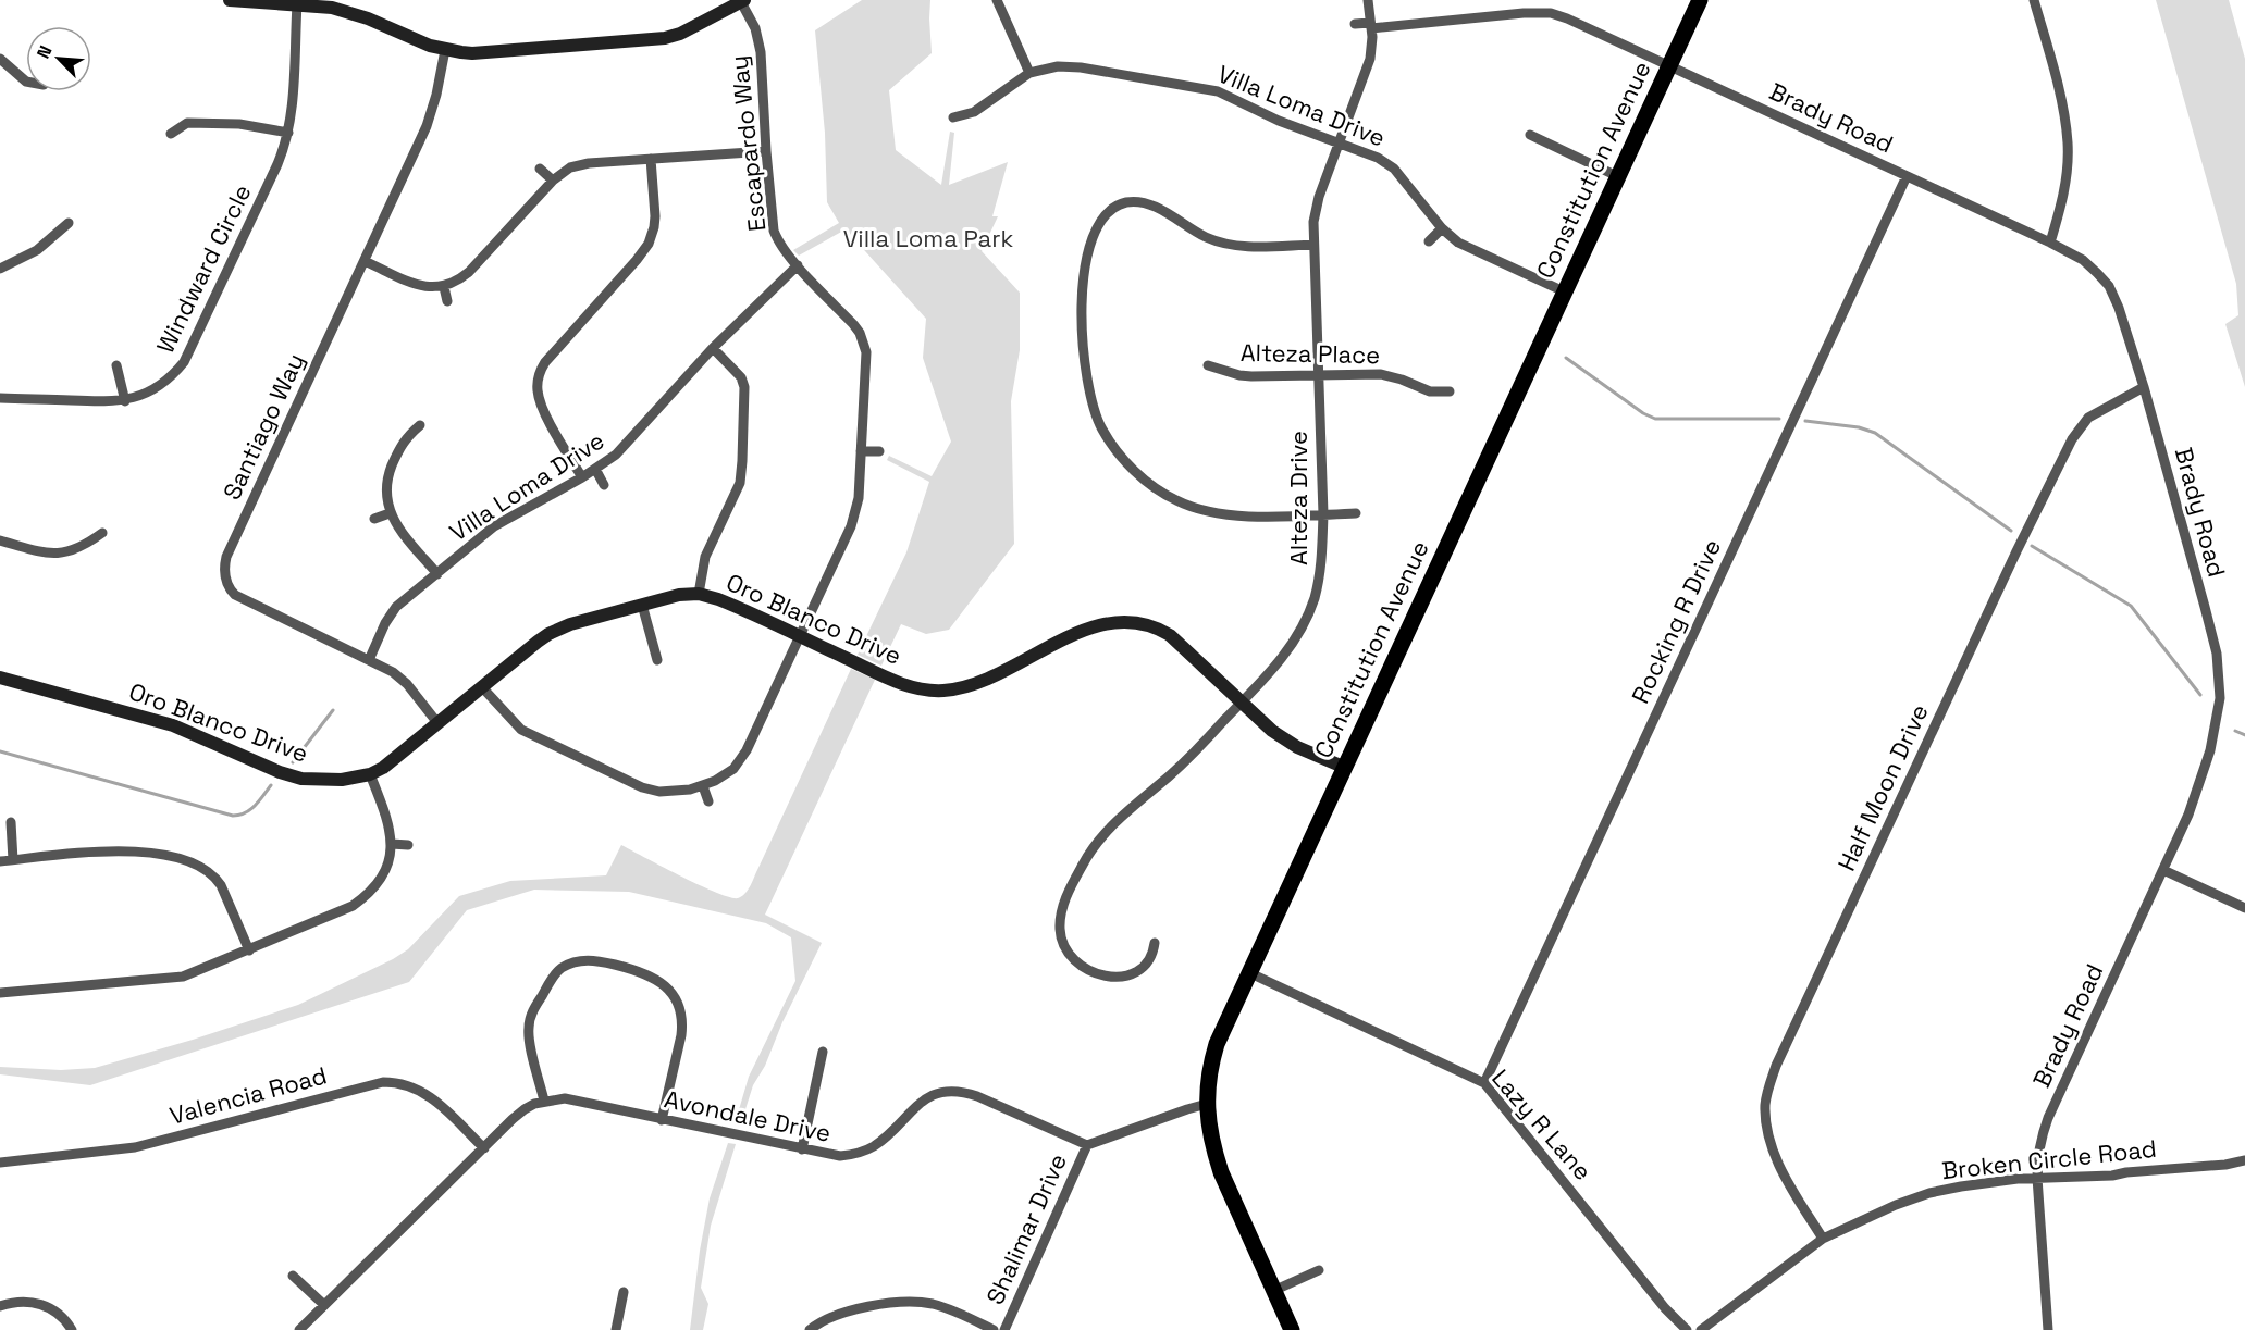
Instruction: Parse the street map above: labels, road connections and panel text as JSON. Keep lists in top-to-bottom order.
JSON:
{
  "streets": {
    "main road": ["Constitution Avenue"],
    "street": [
      "Villa Loma Drive",
      "Brady Road",
      "Escapardo Way",
      "Windward Circle",
      "Alteza Place",
      "Santiago Way",
      "Alteza Drive",
      "Oro Blanco Drive",
      "Rocking R Drive",
      "Half Moon Drive",
      "Valencia Road",
      "Avondale Drive",
      "Lazy R Lane",
      "Broken Circle Road",
      "Shalimar Drive"
    ]
  },
  "crossings": [
    ["Villa Loma Drive", "Escapardo Way"],
    ["Villa Loma Drive", "Constitution Avenue"],
    ["Villa Loma Drive", "Santiago Way"],
    ["Villa Loma Drive", "Alteza Drive"],
    ["Brady Road", "Constitution Avenue"],
    ["Brady Road", "Alteza Drive"],
    ["Brady Road", "Rocking R Drive"],
    ["Brady Road", "Half Moon Drive"],
    ["Brady Road", "Broken Circle Road"],
    ["Escapardo Way", "Oro Blanco Drive"],
    ["Constitution Avenue", "Oro Blanco Drive"],
    ["Constitution Avenue", "Lazy R Lane"],
    ["Alteza Place", "Alteza Drive"],
    ["Santiago Way", "Oro Blanco Drive"],
    ["Alteza Drive", "Oro Blanco Drive"],
    ["Rocking R Drive", "Lazy R Lane"],
    ["Half Moon Drive", "Broken Circle Road"],
    ["Avondale Drive", "Shalimar Drive"]
  ],
  "parks": ["Villa Loma Park"],
  "north": "top left"
}
